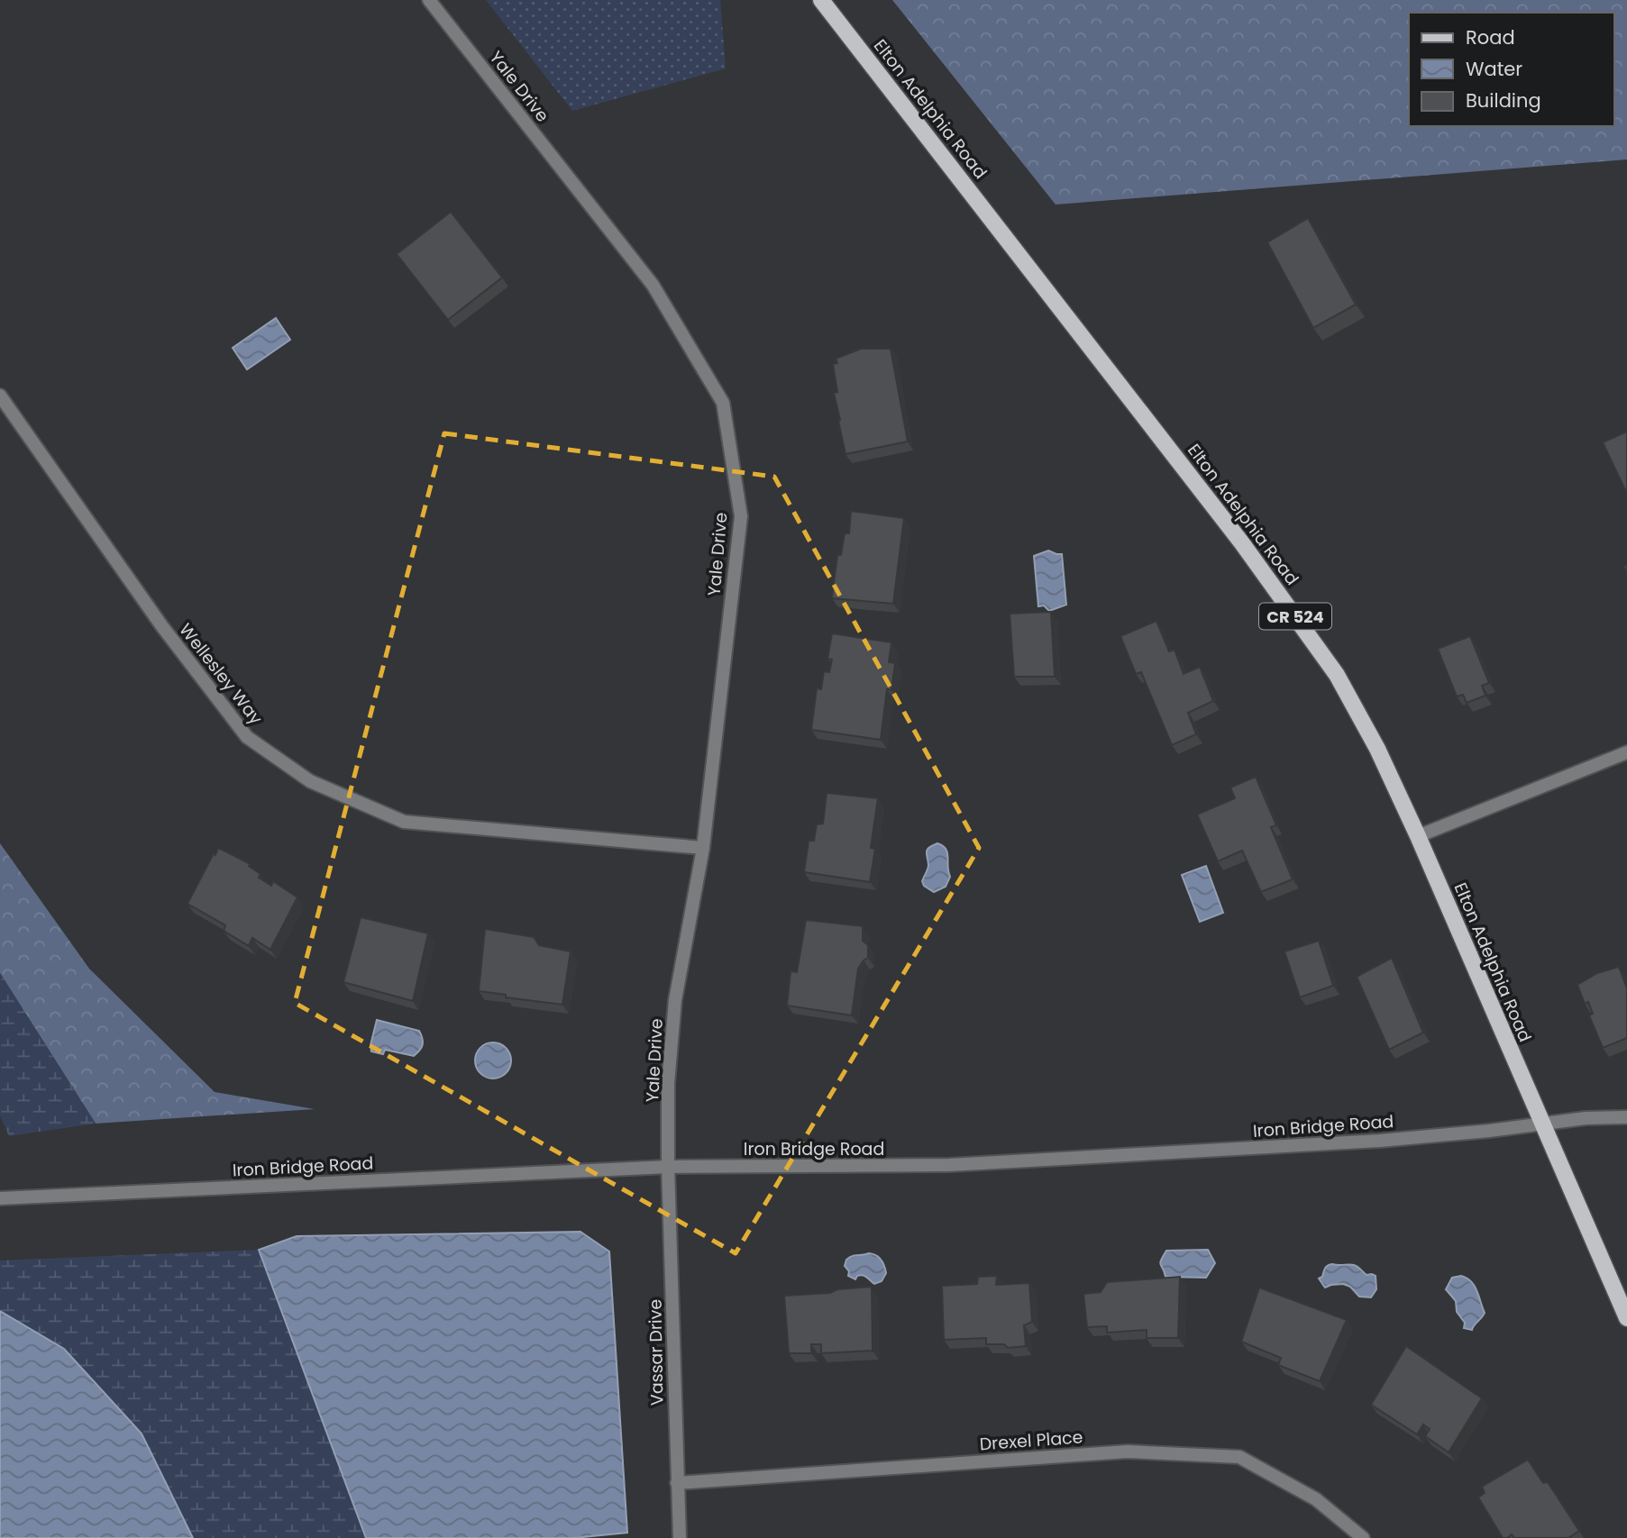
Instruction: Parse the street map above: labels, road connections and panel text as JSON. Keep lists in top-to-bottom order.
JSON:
{
  "streets": {
    "main road": ["Elton Adelphia Road", "CR 524"],
    "street": [
      "Yale Drive",
      "Wellesley Way",
      "Iron Bridge Road",
      "Vassar Drive",
      "Drexel Place"
    ]
  },
  "crossings": [
    ["Yale Drive", "Wellesley Way"],
    ["Yale Drive", "Iron Bridge Road"],
    ["Yale Drive", "Vassar Drive"],
    ["Elton Adelphia Road", "Iron Bridge Road"],
    ["Iron Bridge Road", "Vassar Drive"],
    ["Vassar Drive", "Drexel Place"]
  ],
  "legend": ["Road", "Water", "Building"]
}
